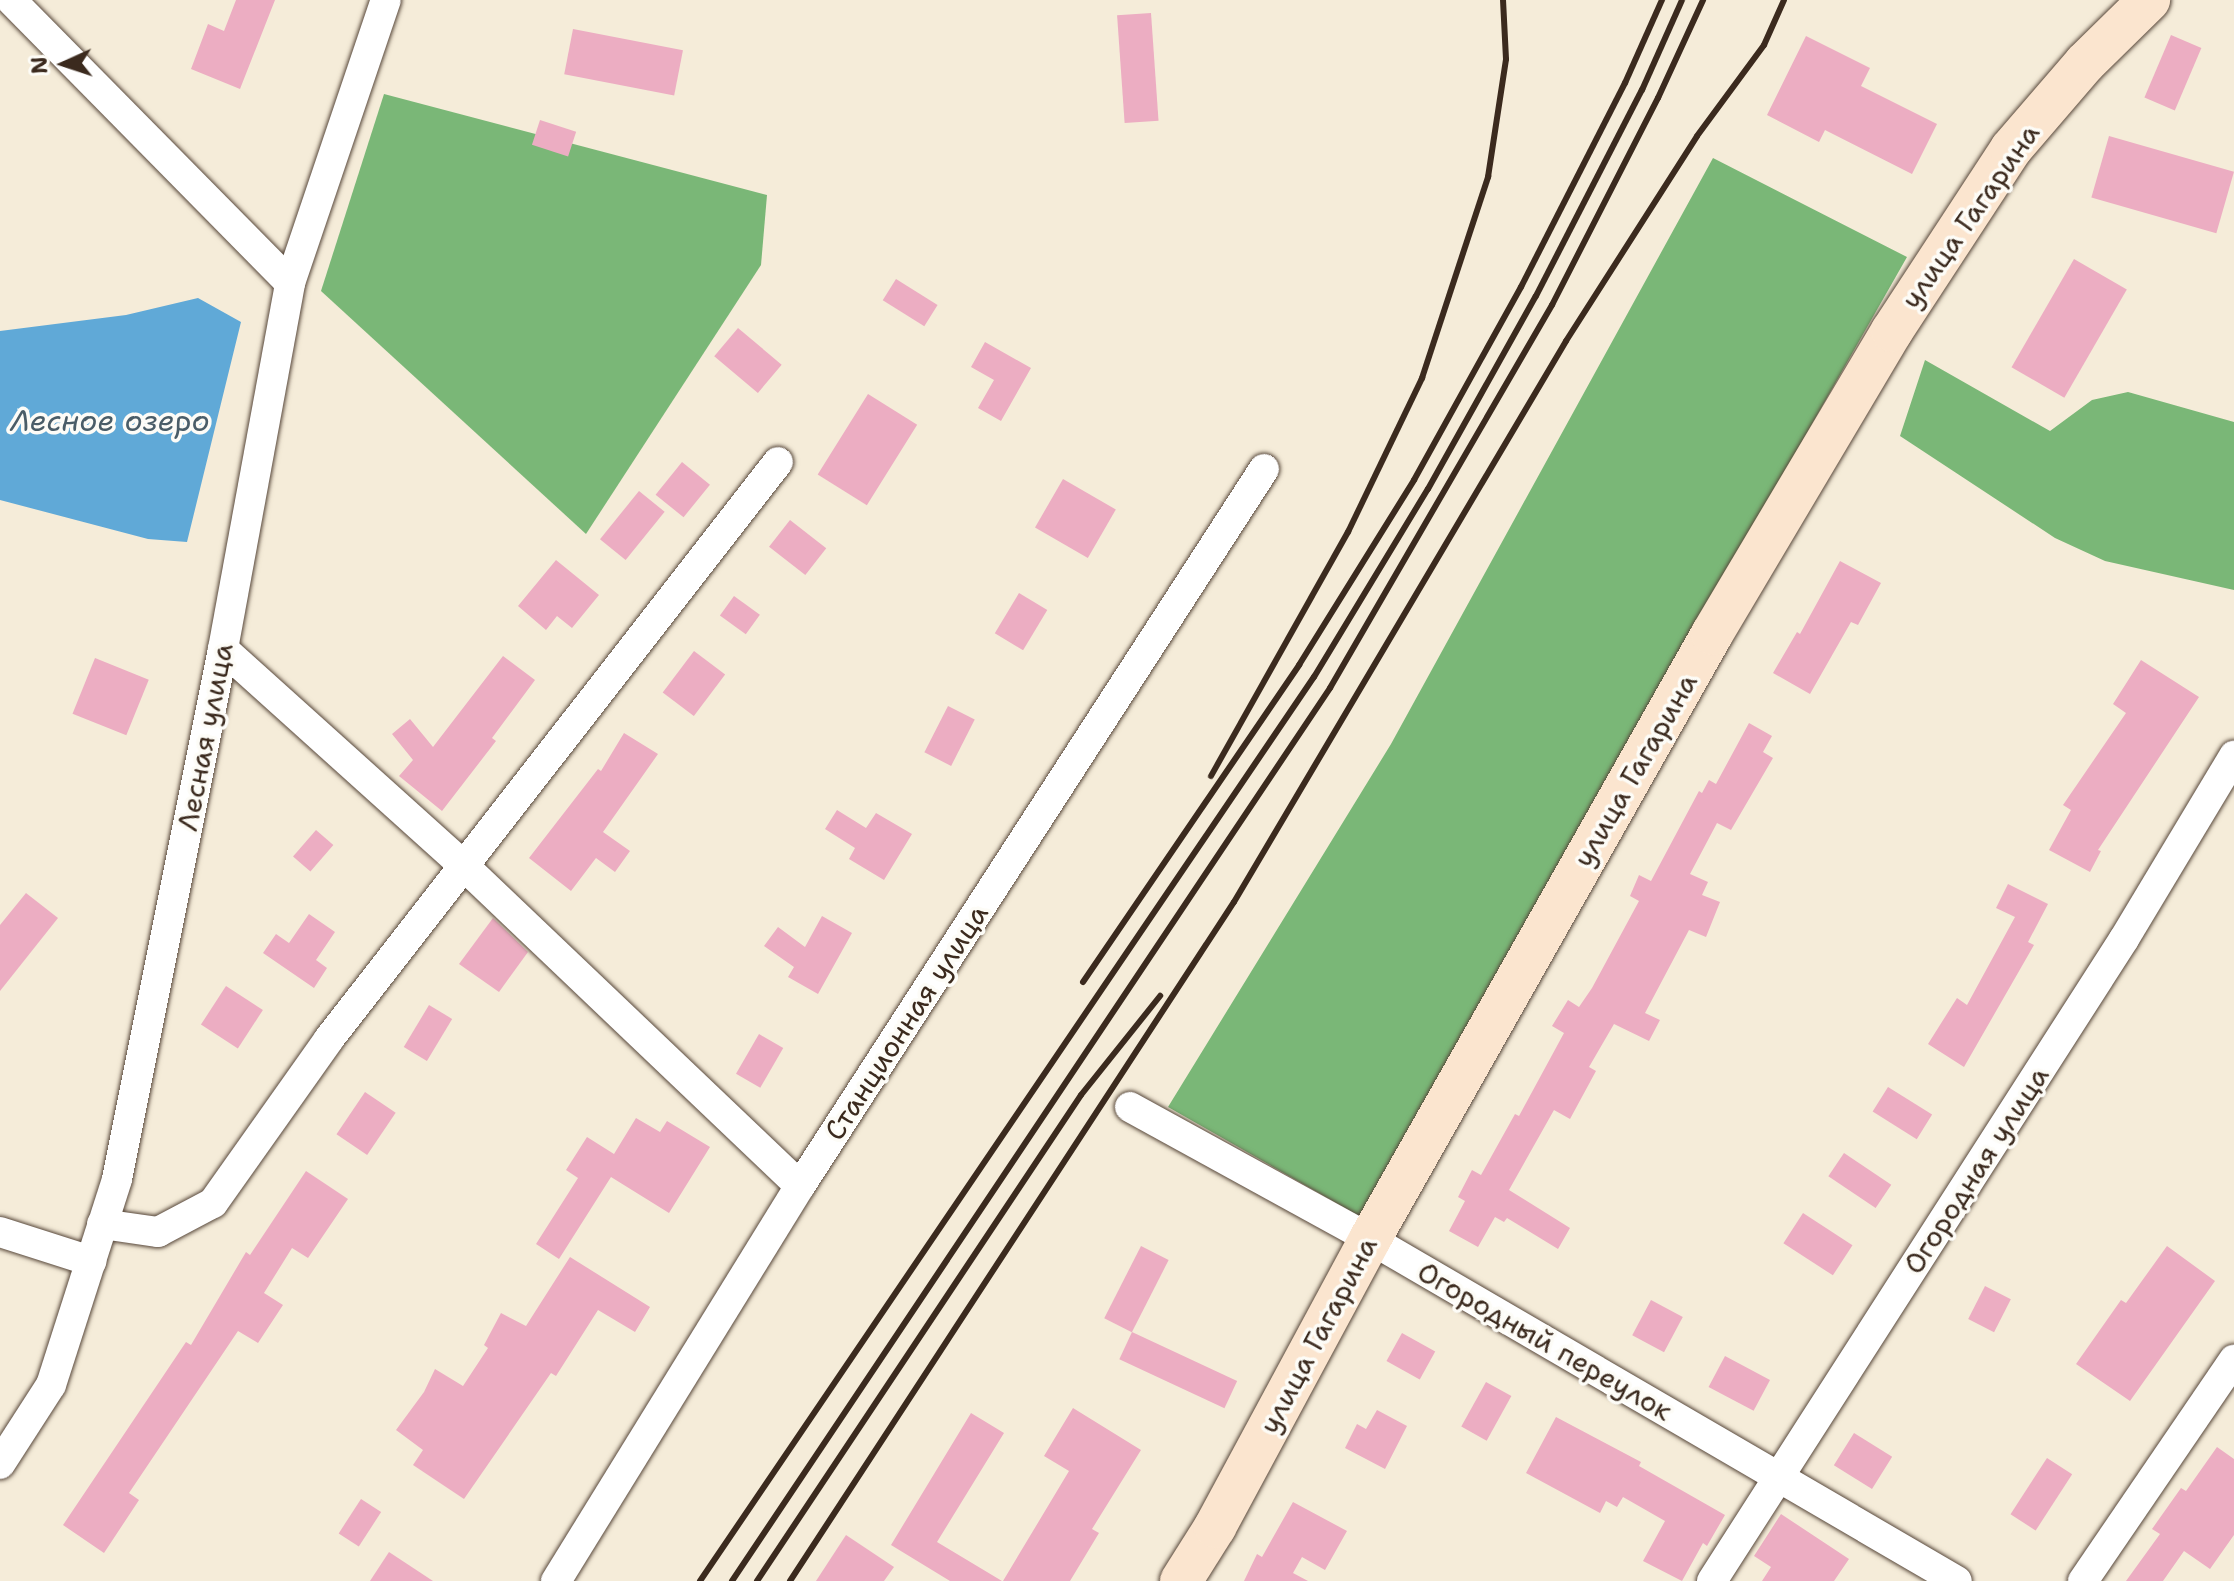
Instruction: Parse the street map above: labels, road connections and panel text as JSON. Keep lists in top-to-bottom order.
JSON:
{
  "streets": {
    "street": [
      "улица Гагарина",
      "Лесная улица",
      "Станционная улица",
      "Огородная улица",
      "Огородный переулок"
    ]
  },
  "crossings": [
    ["улица Гагарина", "Огородный переулок"],
    ["Огородная улица", "Огородный переулок"]
  ],
  "water": ["Лесное озеро"],
  "north": "left"
}
